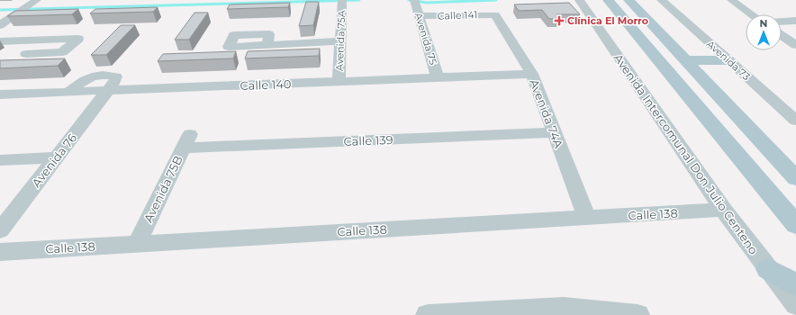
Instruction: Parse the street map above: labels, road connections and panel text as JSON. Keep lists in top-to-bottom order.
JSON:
{
  "streets": {
    "street": [
      "Calle 141",
      "Avenida 75",
      "Avenida 75A",
      "Avenida 73",
      "Calle 140",
      "Avenida 74A",
      "Calle 139",
      "Avenida Intercomunal Don Julio Centeno",
      "Avenida 76",
      "Avenida 75B",
      "Calle 138"
    ]
  },
  "crossings": [
    ["Calle 141", "Avenida 75"],
    ["Calle 141", "Avenida 74A"],
    ["Avenida 75", "Calle 140"],
    ["Avenida 75A", "Calle 140"],
    ["Calle 140", "Avenida 74A"],
    ["Calle 140", "Avenida 76"],
    ["Avenida 74A", "Calle 139"],
    ["Avenida 74A", "Calle 138"],
    ["Calle 139", "Avenida 75B"],
    ["Avenida Intercomunal Don Julio Centeno", "Calle 138"],
    ["Avenida 75B", "Calle 138"]
  ],
  "places": {
    "health": ["Clínica El Morro"]
  },
  "north": "top"
}
